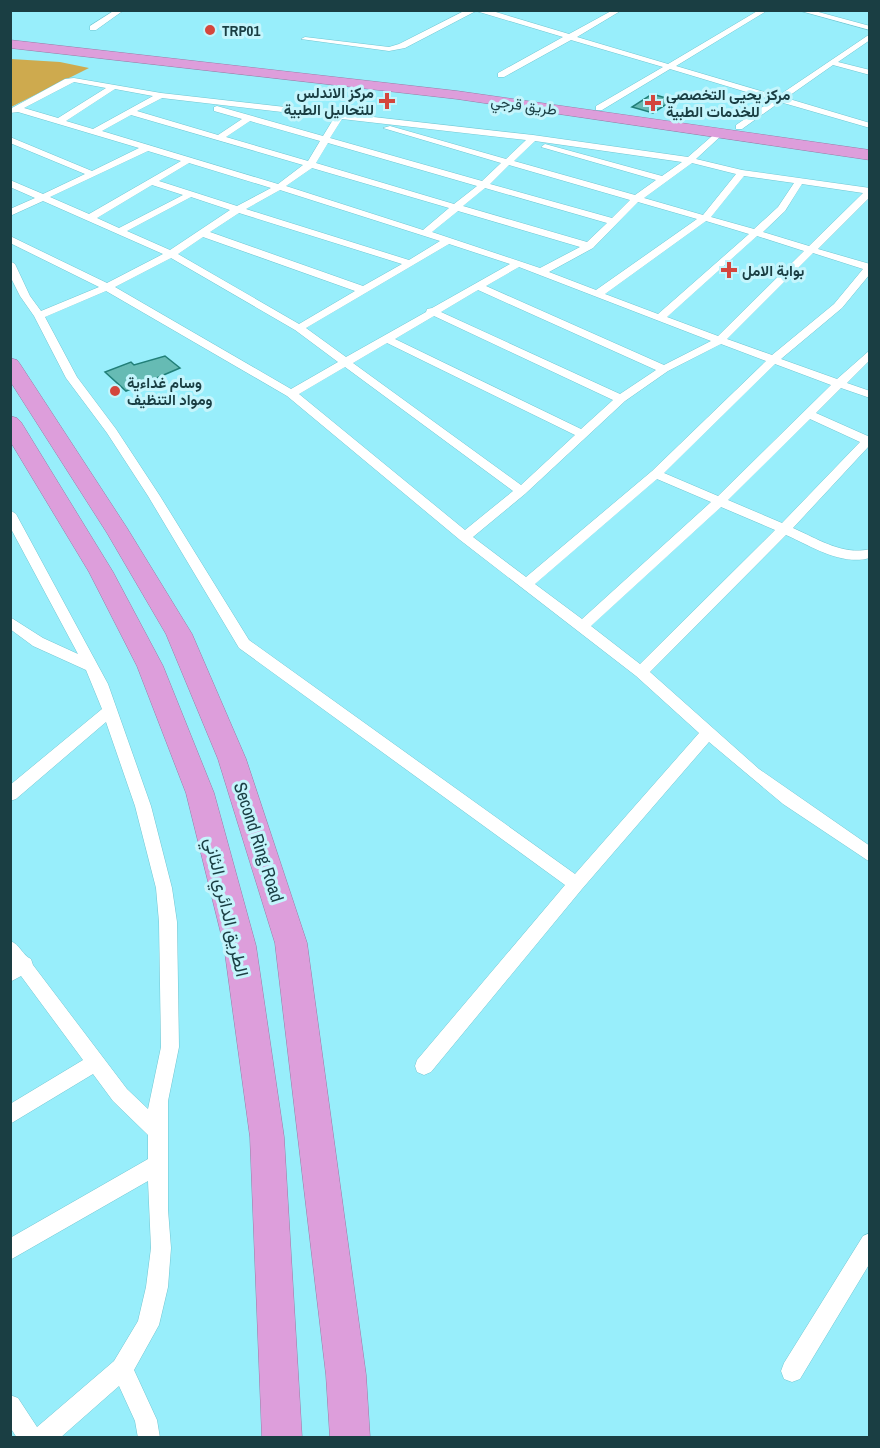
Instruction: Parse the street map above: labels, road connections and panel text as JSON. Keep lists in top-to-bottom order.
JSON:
{
  "streets": {
    "highway": ["طريق قرجي", "Second Ring Road", "الطريق الدائري الثاني"]
  },
  "places": {
    "other": ["TRP01", "وسام غداءية ومواد التنظيف"],
    "health": ["مركز الاندلس للتحاليل الطبية", "مركز يحيى التخصصي للخدمات الطبية", "بوابة الامل"]
  }
}
